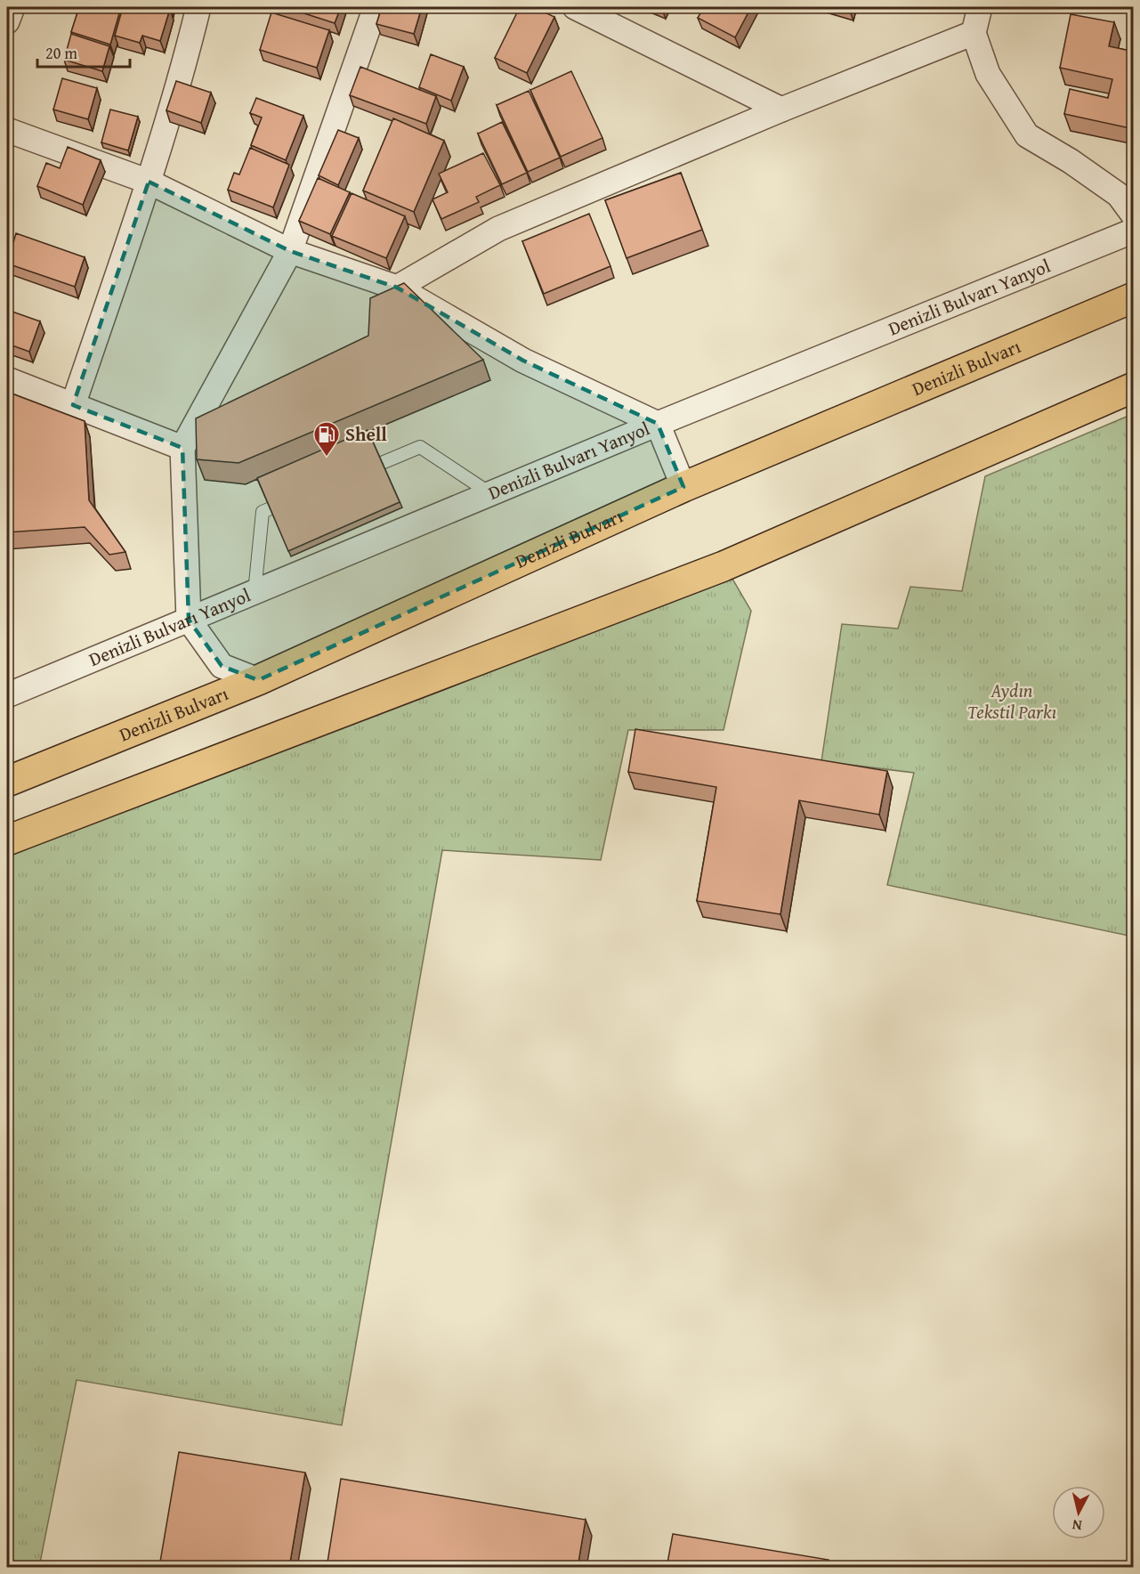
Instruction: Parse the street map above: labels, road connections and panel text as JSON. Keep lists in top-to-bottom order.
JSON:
{
  "streets": {
    "highway": ["Denizli Bulvarı"],
    "street": ["Denizli Bulvarı Yanyol"]
  },
  "parks": ["Aydın Tekstil Parkı"],
  "places": {
    "fuel station": ["Shell"]
  },
  "scale_bar": "20 m",
  "north": "bottom"
}
